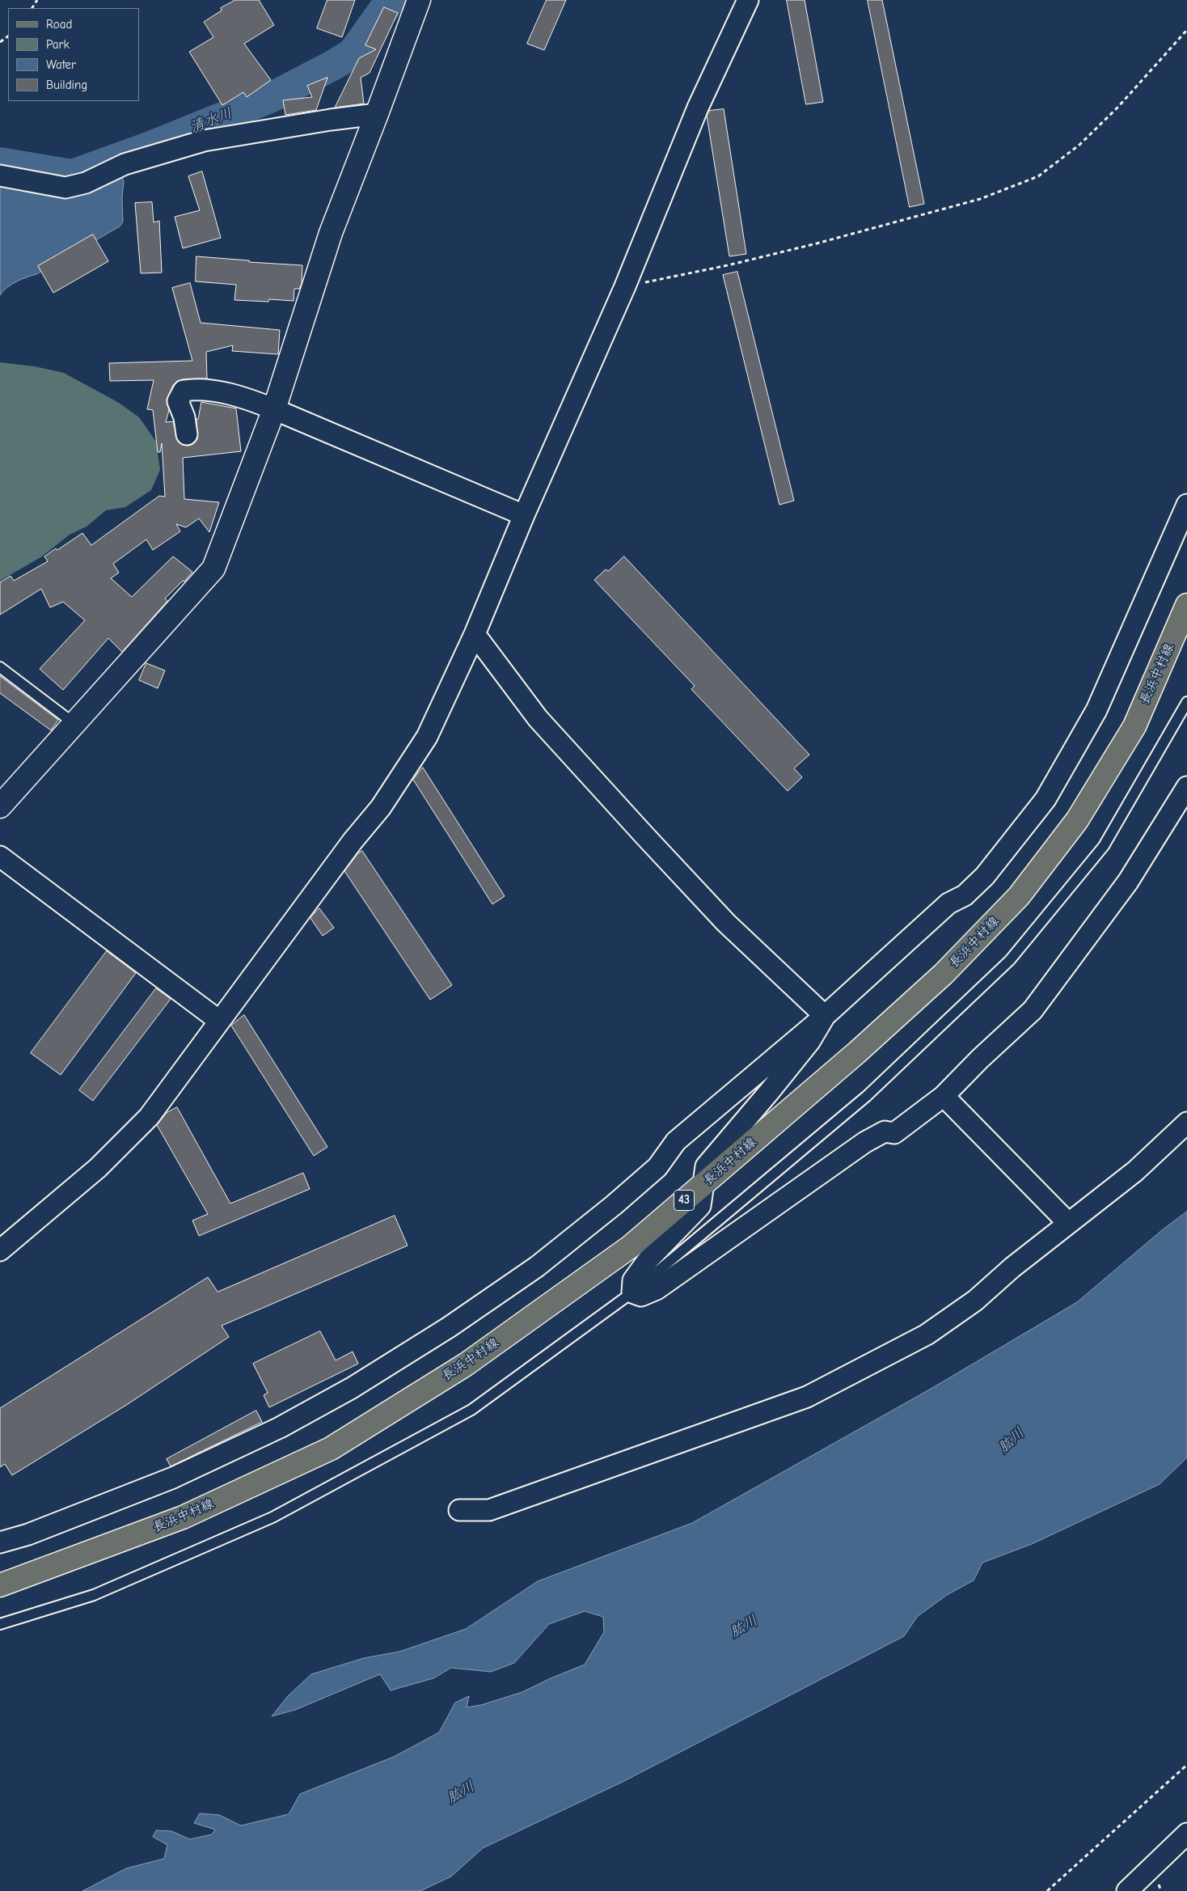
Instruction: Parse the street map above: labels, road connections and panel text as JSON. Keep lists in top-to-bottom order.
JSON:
{
  "streets": {
    "main road": ["長浜中村線", "43"]
  },
  "water": ["清水川", "肱川"],
  "legend": [
    "Road",
    "Park",
    "Water",
    "Building"
  ]
}
